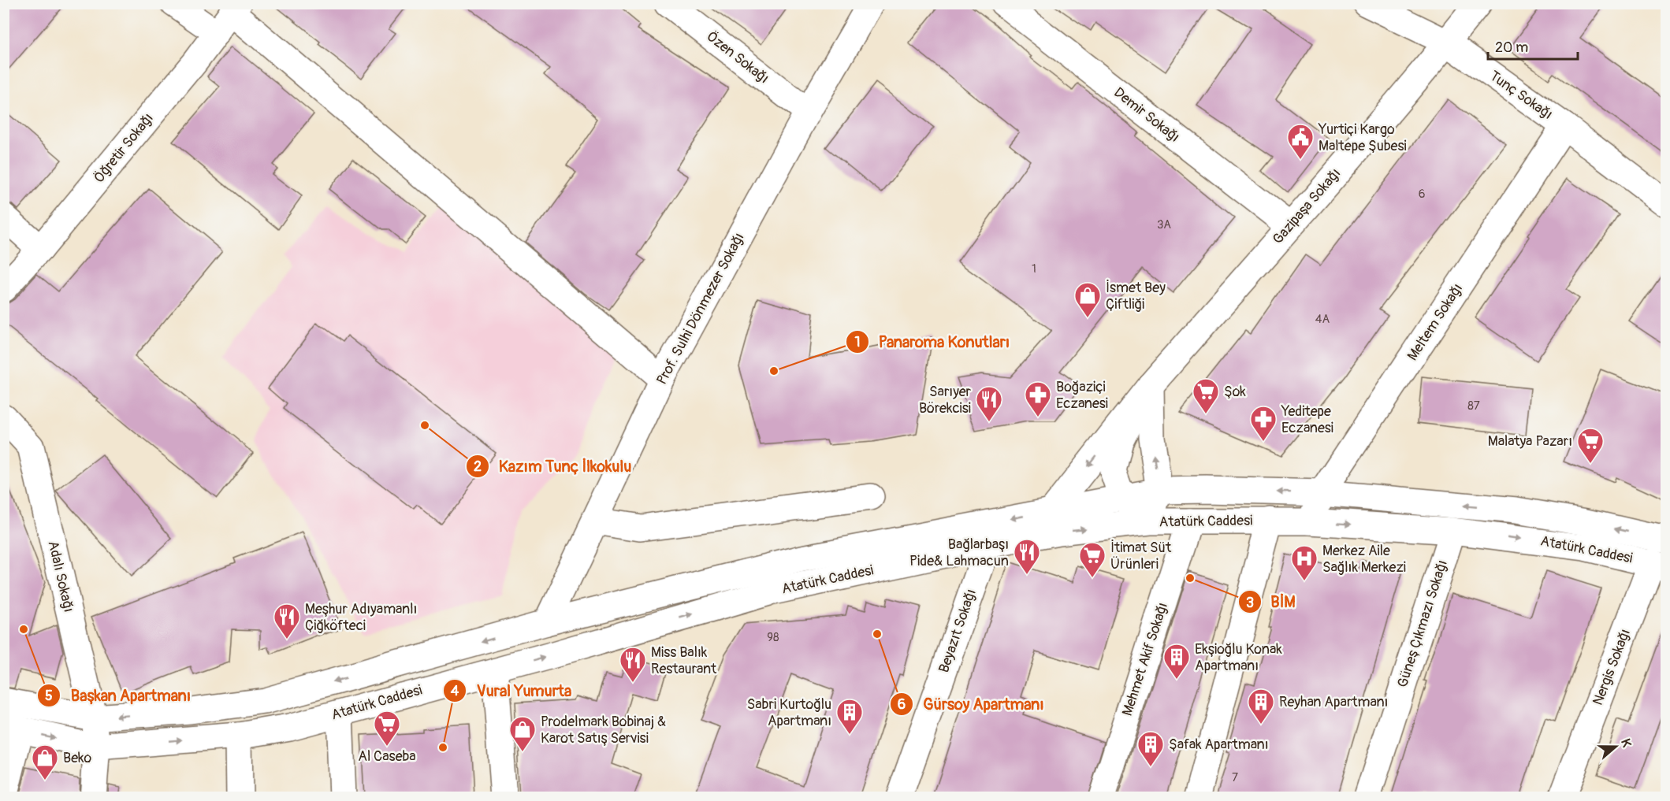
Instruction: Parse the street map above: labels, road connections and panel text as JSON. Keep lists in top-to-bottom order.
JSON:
{
  "streets": {
    "street": [
      "Özen Sokağı",
      "Tunç Sokağı",
      "Demir Sokağı",
      "Öğretir Sokağı",
      "Gazipaşa Sokağı",
      "Prof. Sulhi Dönmezer Sokağı",
      "Meltem Sokağı",
      "Atatürk Caddesi",
      "Adalı Sokağı",
      "Güneş Çıkmazı Sokağı",
      "Beyazıt Sokağı",
      "Mehmet Akif Sokağı",
      "Nergis Sokağı"
    ]
  },
  "crossings": [
    ["Özen Sokağı", "Prof. Sulhi Dönmezer Sokağı"],
    ["Tunç Sokağı", "Gazipaşa Sokağı"],
    ["Tunç Sokağı", "Meltem Sokağı"],
    ["Demir Sokağı", "Gazipaşa Sokağı"],
    ["Prof. Sulhi Dönmezer Sokağı", "Atatürk Caddesi"],
    ["Meltem Sokağı", "Atatürk Caddesi"],
    ["Atatürk Caddesi", "Adalı Sokağı"],
    ["Atatürk Caddesi", "Güneş Çıkmazı Sokağı"],
    ["Atatürk Caddesi", "Beyazıt Sokağı"],
    ["Atatürk Caddesi", "Mehmet Akif Sokağı"],
    ["Atatürk Caddesi", "Nergis Sokağı"]
  ],
  "places": {
    "public building": ["Yurtiçi Kargo Maltepe Şubesi"],
    "shop": ["İsmet Bey Çiftliği", "Prodelmark Bobinaj & Karot Satış Servisi", "Beko"],
    "other": [
      "Panaroma Konutları",
      "Kazım Tunç İlkokulu",
      "BİM",
      "Başkan Apartmanı",
      "Gürsoy Apartmanı",
      "Vural Yumurta"
    ],
    "supermarket": [
      "Şok",
      "Malatya Pazarı",
      "İtimat Süt Ürünleri",
      "Al Caseba"
    ],
    "pharmacy": ["Boğaziçi Eczanesi", "Yeditepe Eczanesi"],
    "restaurant": [
      "Sarıyer Börekcisi",
      "Bağlarbaşı Pide& Lahmacun",
      "Meşhur Adıyamanlı Çiğköfteci",
      "Miss Balık Restaurant"
    ],
    "hospital": ["Merkez Aile Sağlık Merkezi"],
    "building": [
      "Ekşioğlu Konak Apartmanı",
      "Reyhan Apartmanı",
      "Sabri Kurtoğlu Apartmanı",
      "Şafak Apartmanı"
    ]
  },
  "house_numbers": [
    "6",
    "3A",
    "1",
    "4A",
    "87",
    "98",
    "7"
  ],
  "scale_bar": "20 m",
  "north": "right"
}
